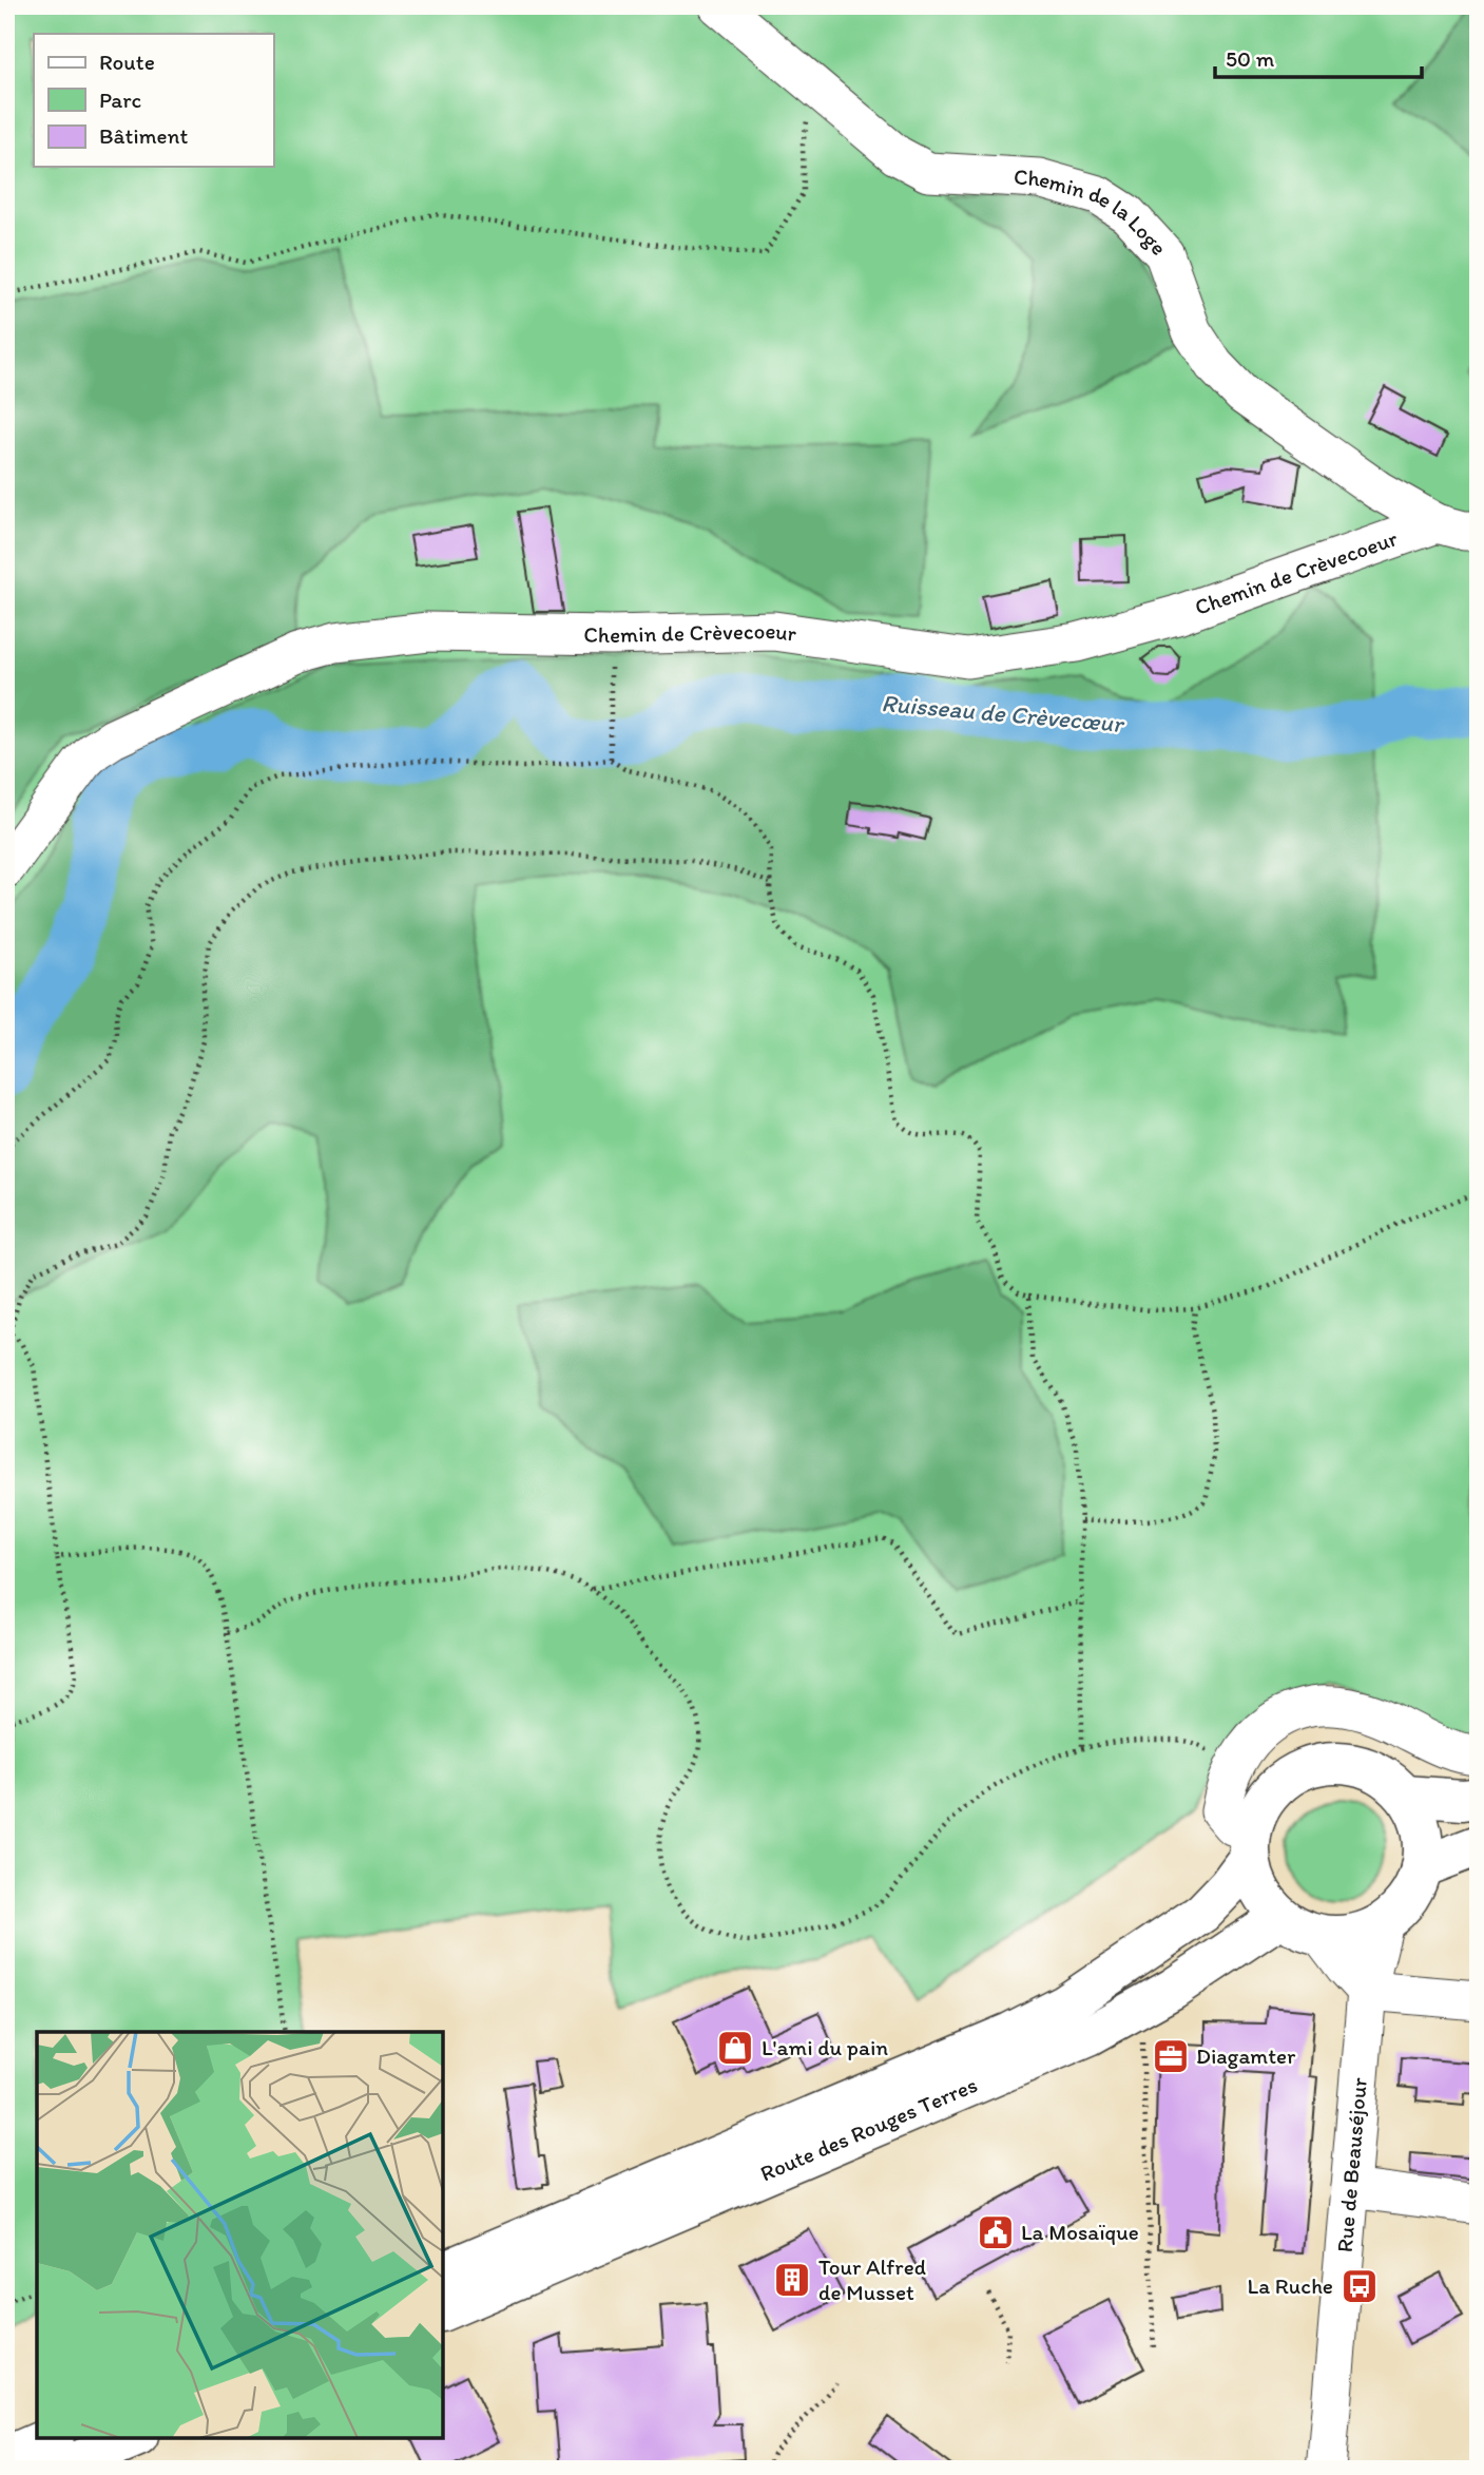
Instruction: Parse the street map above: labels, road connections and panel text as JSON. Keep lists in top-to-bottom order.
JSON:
{
  "streets": {
    "main road": ["Route des Rouges Terres"],
    "street": ["Chemin de la Loge", "Chemin de Crèvecoeur", "Rue de Beauséjour"]
  },
  "crossings": [
    ["Chemin de la Loge", "Chemin de Crèvecoeur"],
    ["Route des Rouges Terres", "Rue de Beauséjour"]
  ],
  "water": ["Ruisseau de Crèvecœur"],
  "places": {
    "shop": ["L'ami du pain"],
    "office": ["Diagamter"],
    "public building": ["La Mosaïque"],
    "building": ["Tour Alfred de Musset"],
    "bus stop": ["La Ruche"]
  },
  "legend": ["Route", "Parc", "Bâtiment"],
  "scale_bar": "50 m"
}
